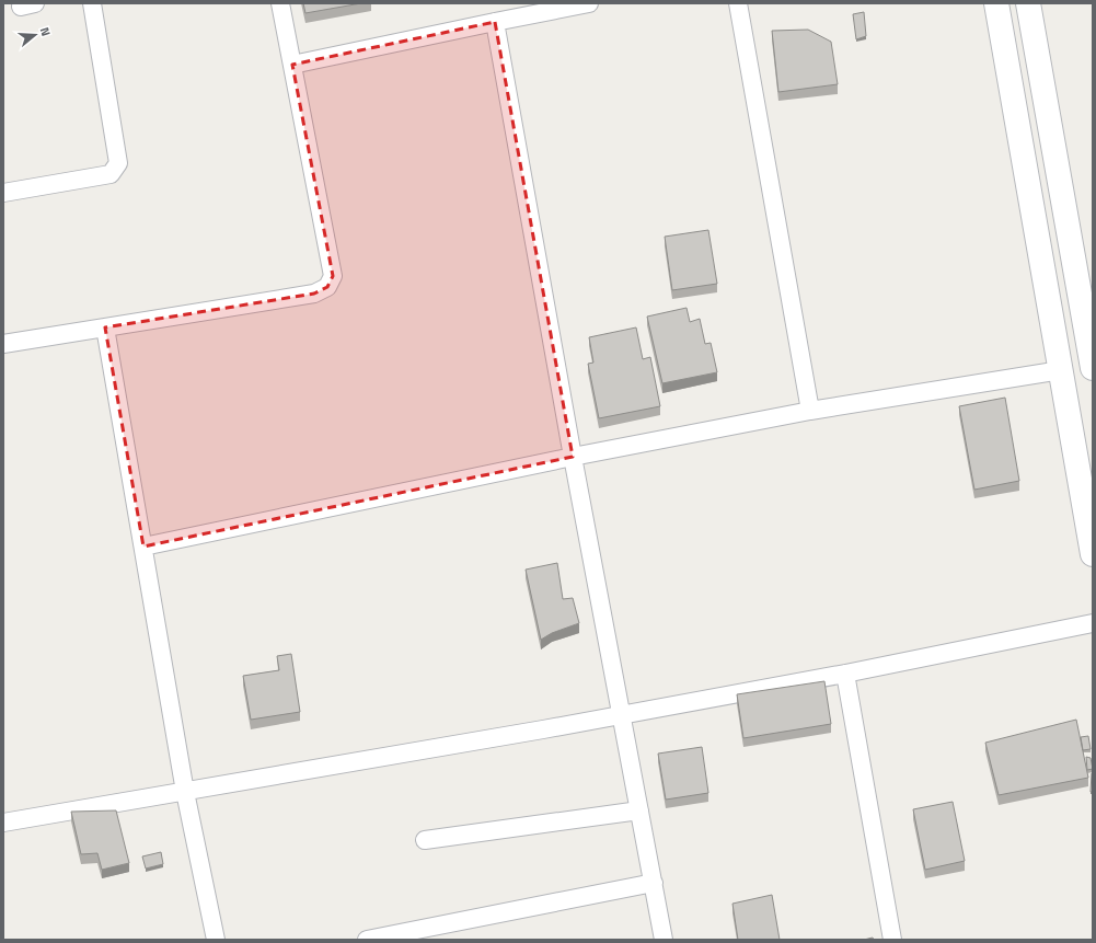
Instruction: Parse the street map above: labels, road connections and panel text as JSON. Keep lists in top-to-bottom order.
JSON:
{
  "north": "right"
}
